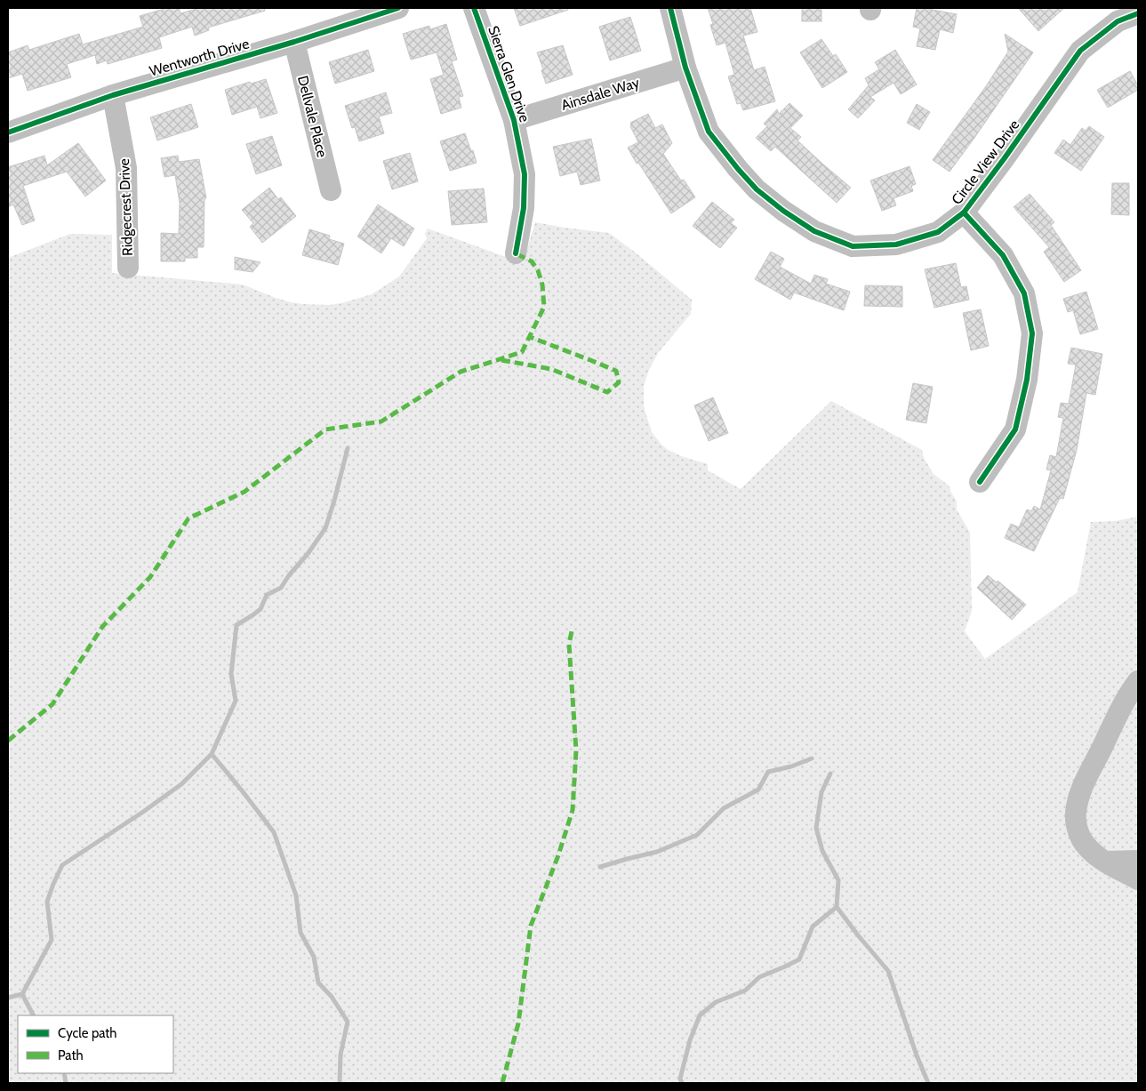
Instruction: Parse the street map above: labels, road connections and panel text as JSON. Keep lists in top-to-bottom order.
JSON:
{
  "streets": {
    "street": [
      "Wentworth Drive",
      "Sierra Glen Drive",
      "Ainsdale Way",
      "Dellvale Place",
      "Circle View Drive",
      "Ridgecrest Drive"
    ]
  },
  "crossings": [
    ["Wentworth Drive", "Dellvale Place"],
    ["Wentworth Drive", "Ridgecrest Drive"],
    ["Sierra Glen Drive", "Ainsdale Way"],
    ["Ainsdale Way", "Circle View Drive"]
  ],
  "legend": ["Cycle path", "Path"]
}
